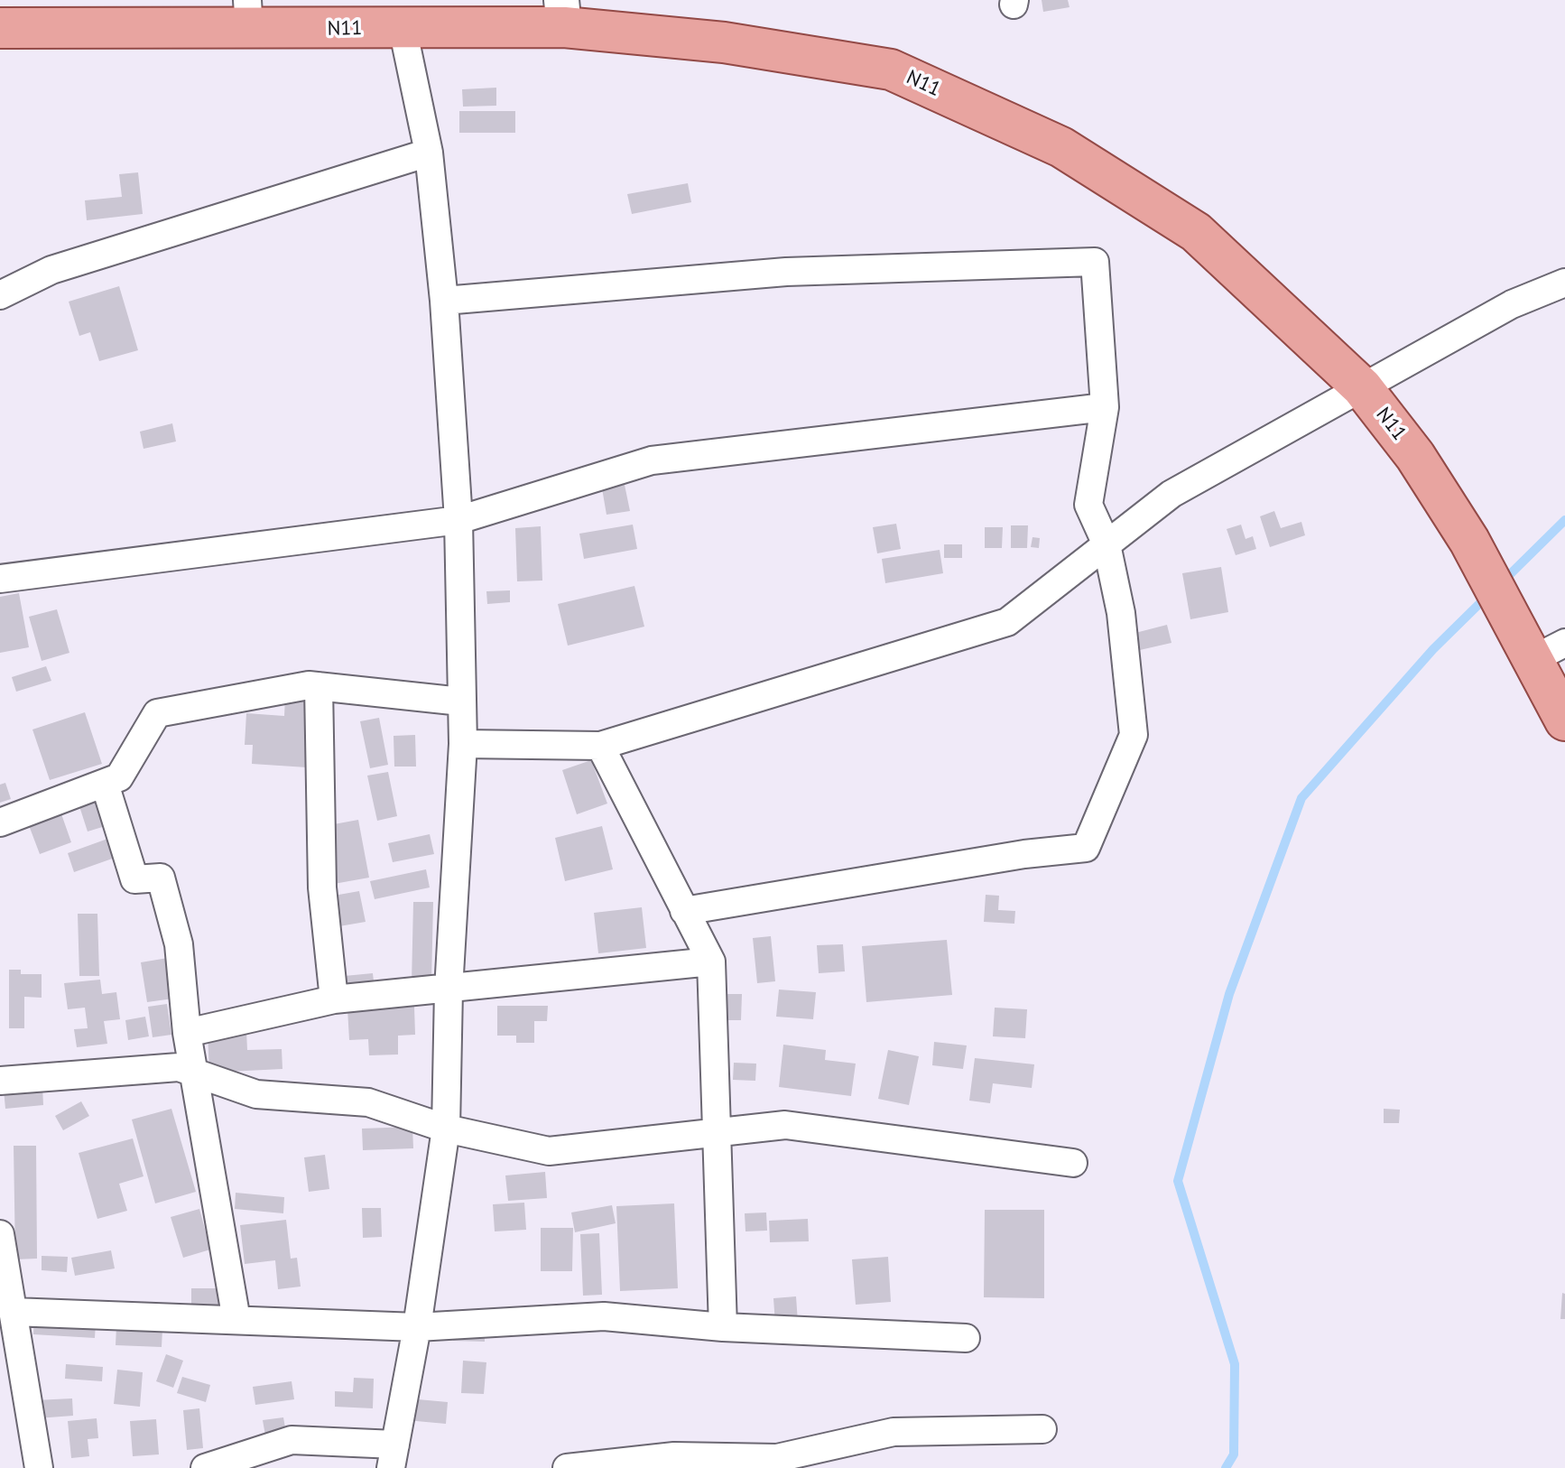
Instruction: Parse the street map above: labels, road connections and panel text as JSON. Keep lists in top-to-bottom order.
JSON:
{
  "streets": {
    "main road": ["N11"]
  }
}
